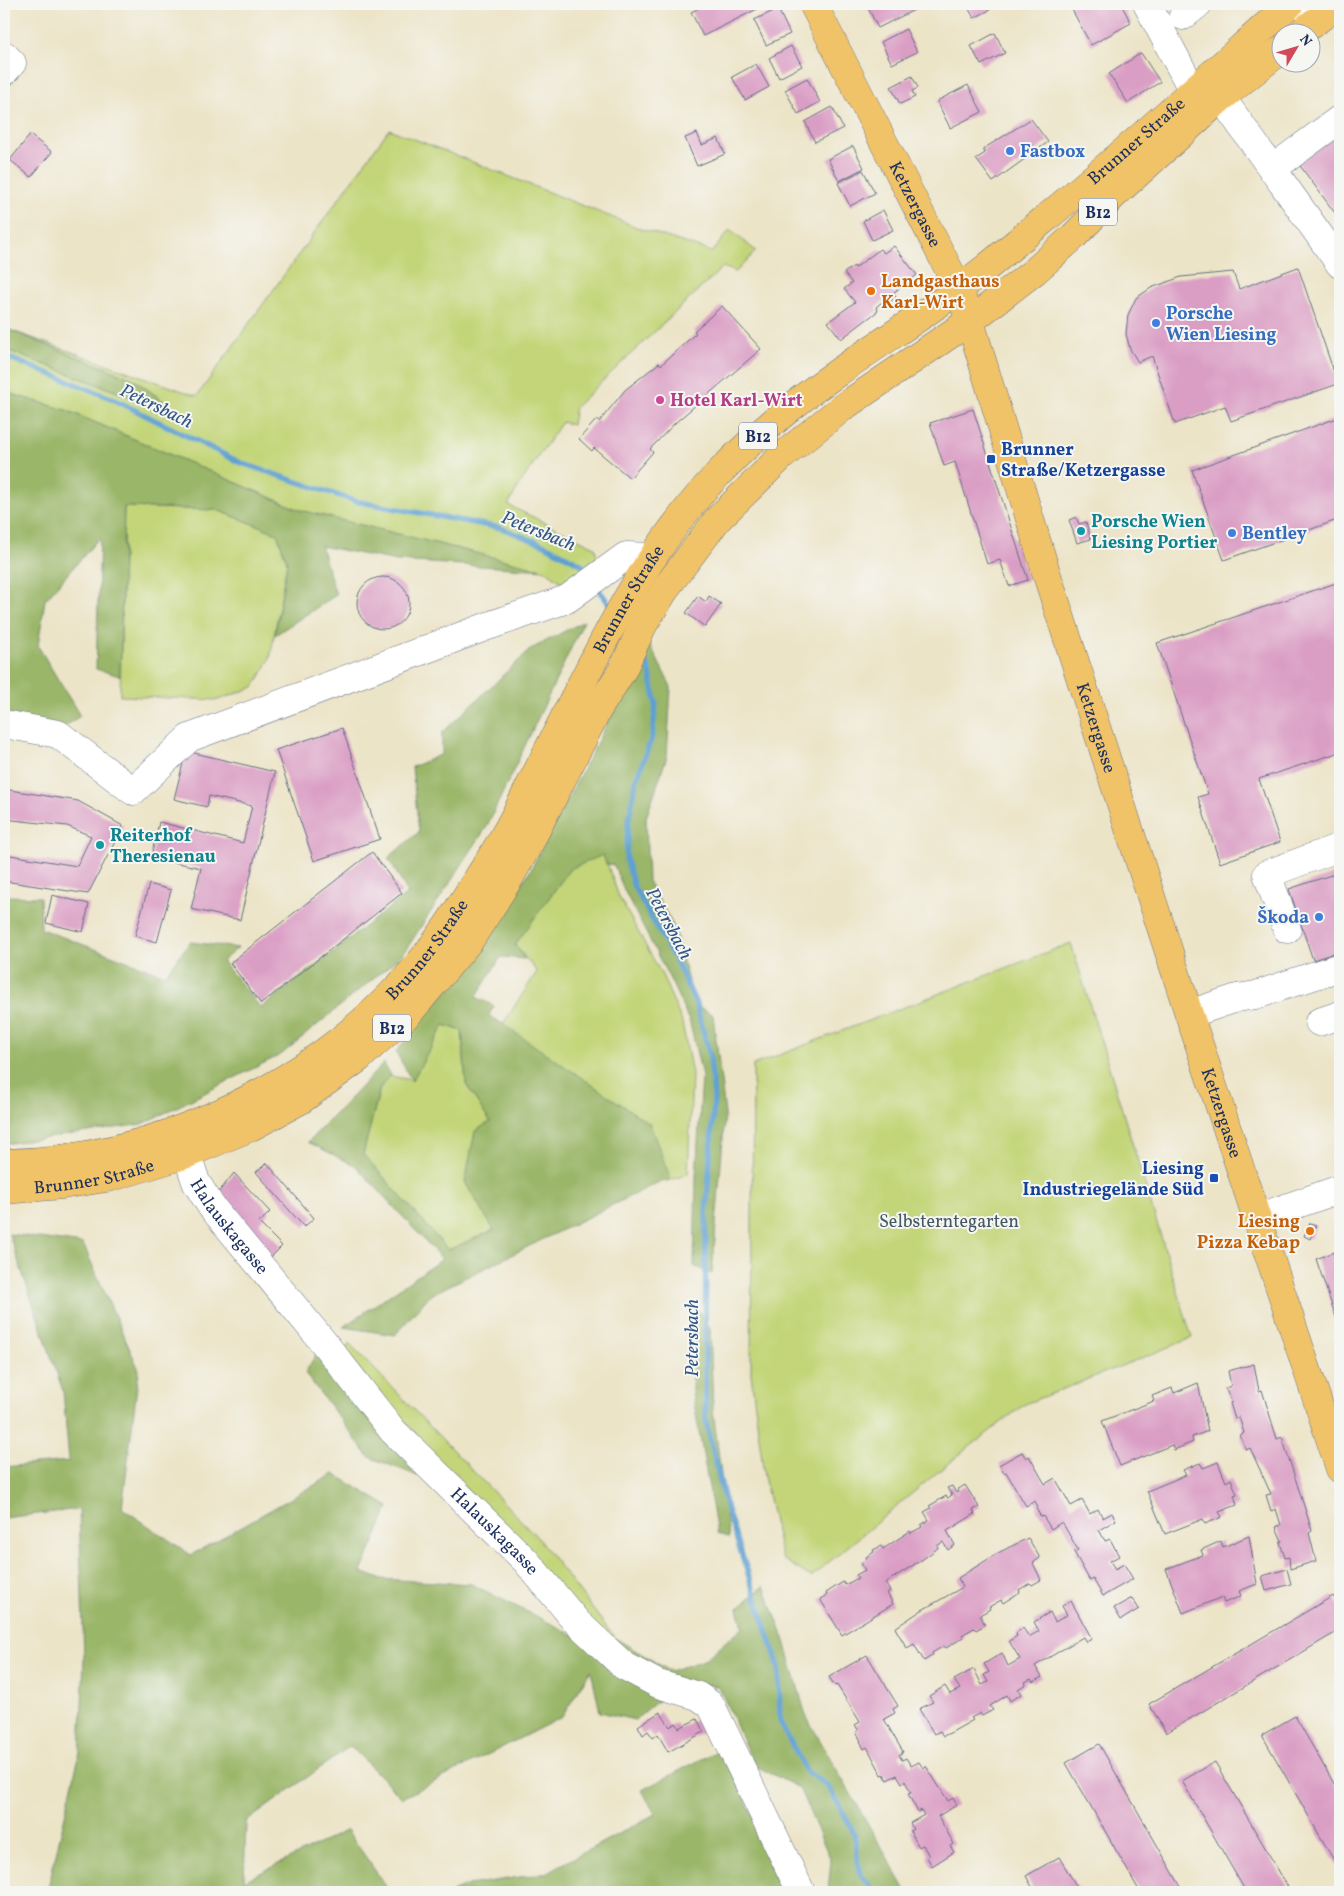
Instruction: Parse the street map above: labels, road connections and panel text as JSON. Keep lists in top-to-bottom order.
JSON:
{
  "streets": {
    "main road": ["Brunner Straße", "Ketzergasse", "B12"],
    "street": ["Halauskagasse"]
  },
  "crossings": [
    ["Brunner Straße", "Ketzergasse"],
    ["Brunner Straße", "Halauskagasse"]
  ],
  "water": ["Petersbach"],
  "parks": ["Selbsterntegarten"],
  "places": {
    "other": [
      "Fastbox",
      "Landgasthaus Karl-Wirt",
      "Porsche Wien Liesing",
      "Hotel Karl-Wirt",
      "Porsche Wien Liesing Portier",
      "Bentley",
      "Reiterhof Theresienau",
      "Škoda",
      "Liesing Pizza Kebap"
    ],
    "transit": ["Brunner Straße/Ketzergasse", "Liesing Industriegelände Süd"]
  },
  "north": "top right"
}
